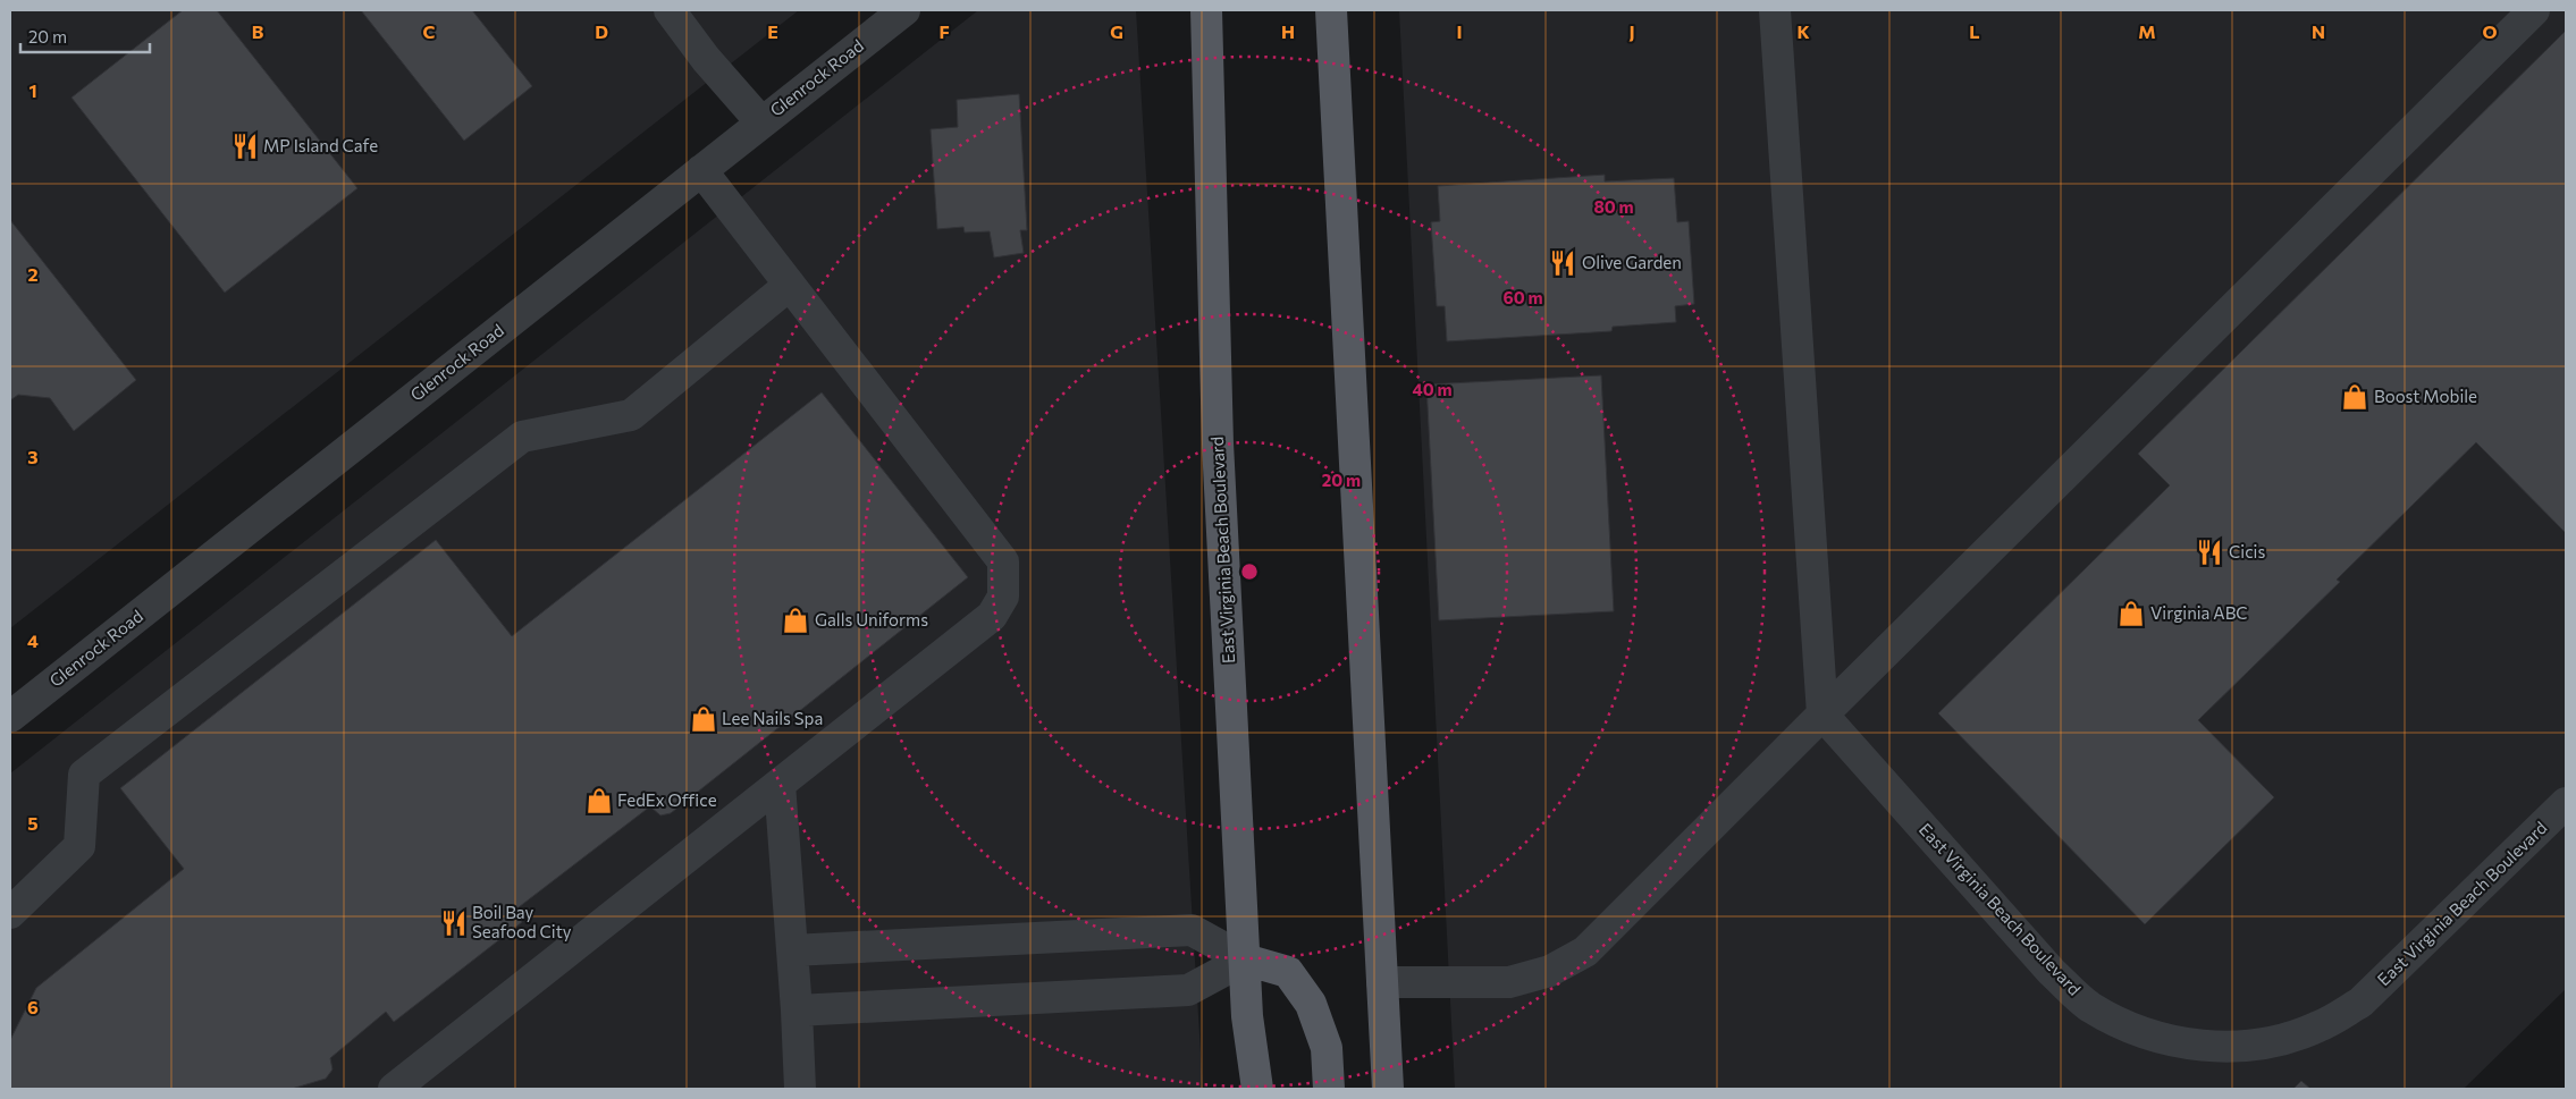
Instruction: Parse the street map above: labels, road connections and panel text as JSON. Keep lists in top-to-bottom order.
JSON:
{
  "streets": {
    "main road": ["East Virginia Beach Boulevard"],
    "street": ["Glenrock Road"]
  },
  "places": {
    "restaurant": [
      "MP Island Cafe",
      "Olive Garden",
      "Cicis",
      "Boil Bay Seafood City"
    ],
    "shop": [
      "Boost Mobile",
      "Virginia ABC",
      "Galls Uniforms",
      "Lee Nails Spa",
      "FedEx Office"
    ]
  },
  "scale_bar": "20 m",
  "grid": {
    "columns": [
      "B",
      "C",
      "D",
      "E",
      "F",
      "G",
      "H",
      "I",
      "J",
      "K",
      "L",
      "M",
      "N",
      "O"
    ],
    "rows": [
      "1",
      "2",
      "3",
      "4",
      "5",
      "6"
    ]
  },
  "rings": [
    "80 m",
    "60 m",
    "40 m",
    "20 m"
  ]
}
